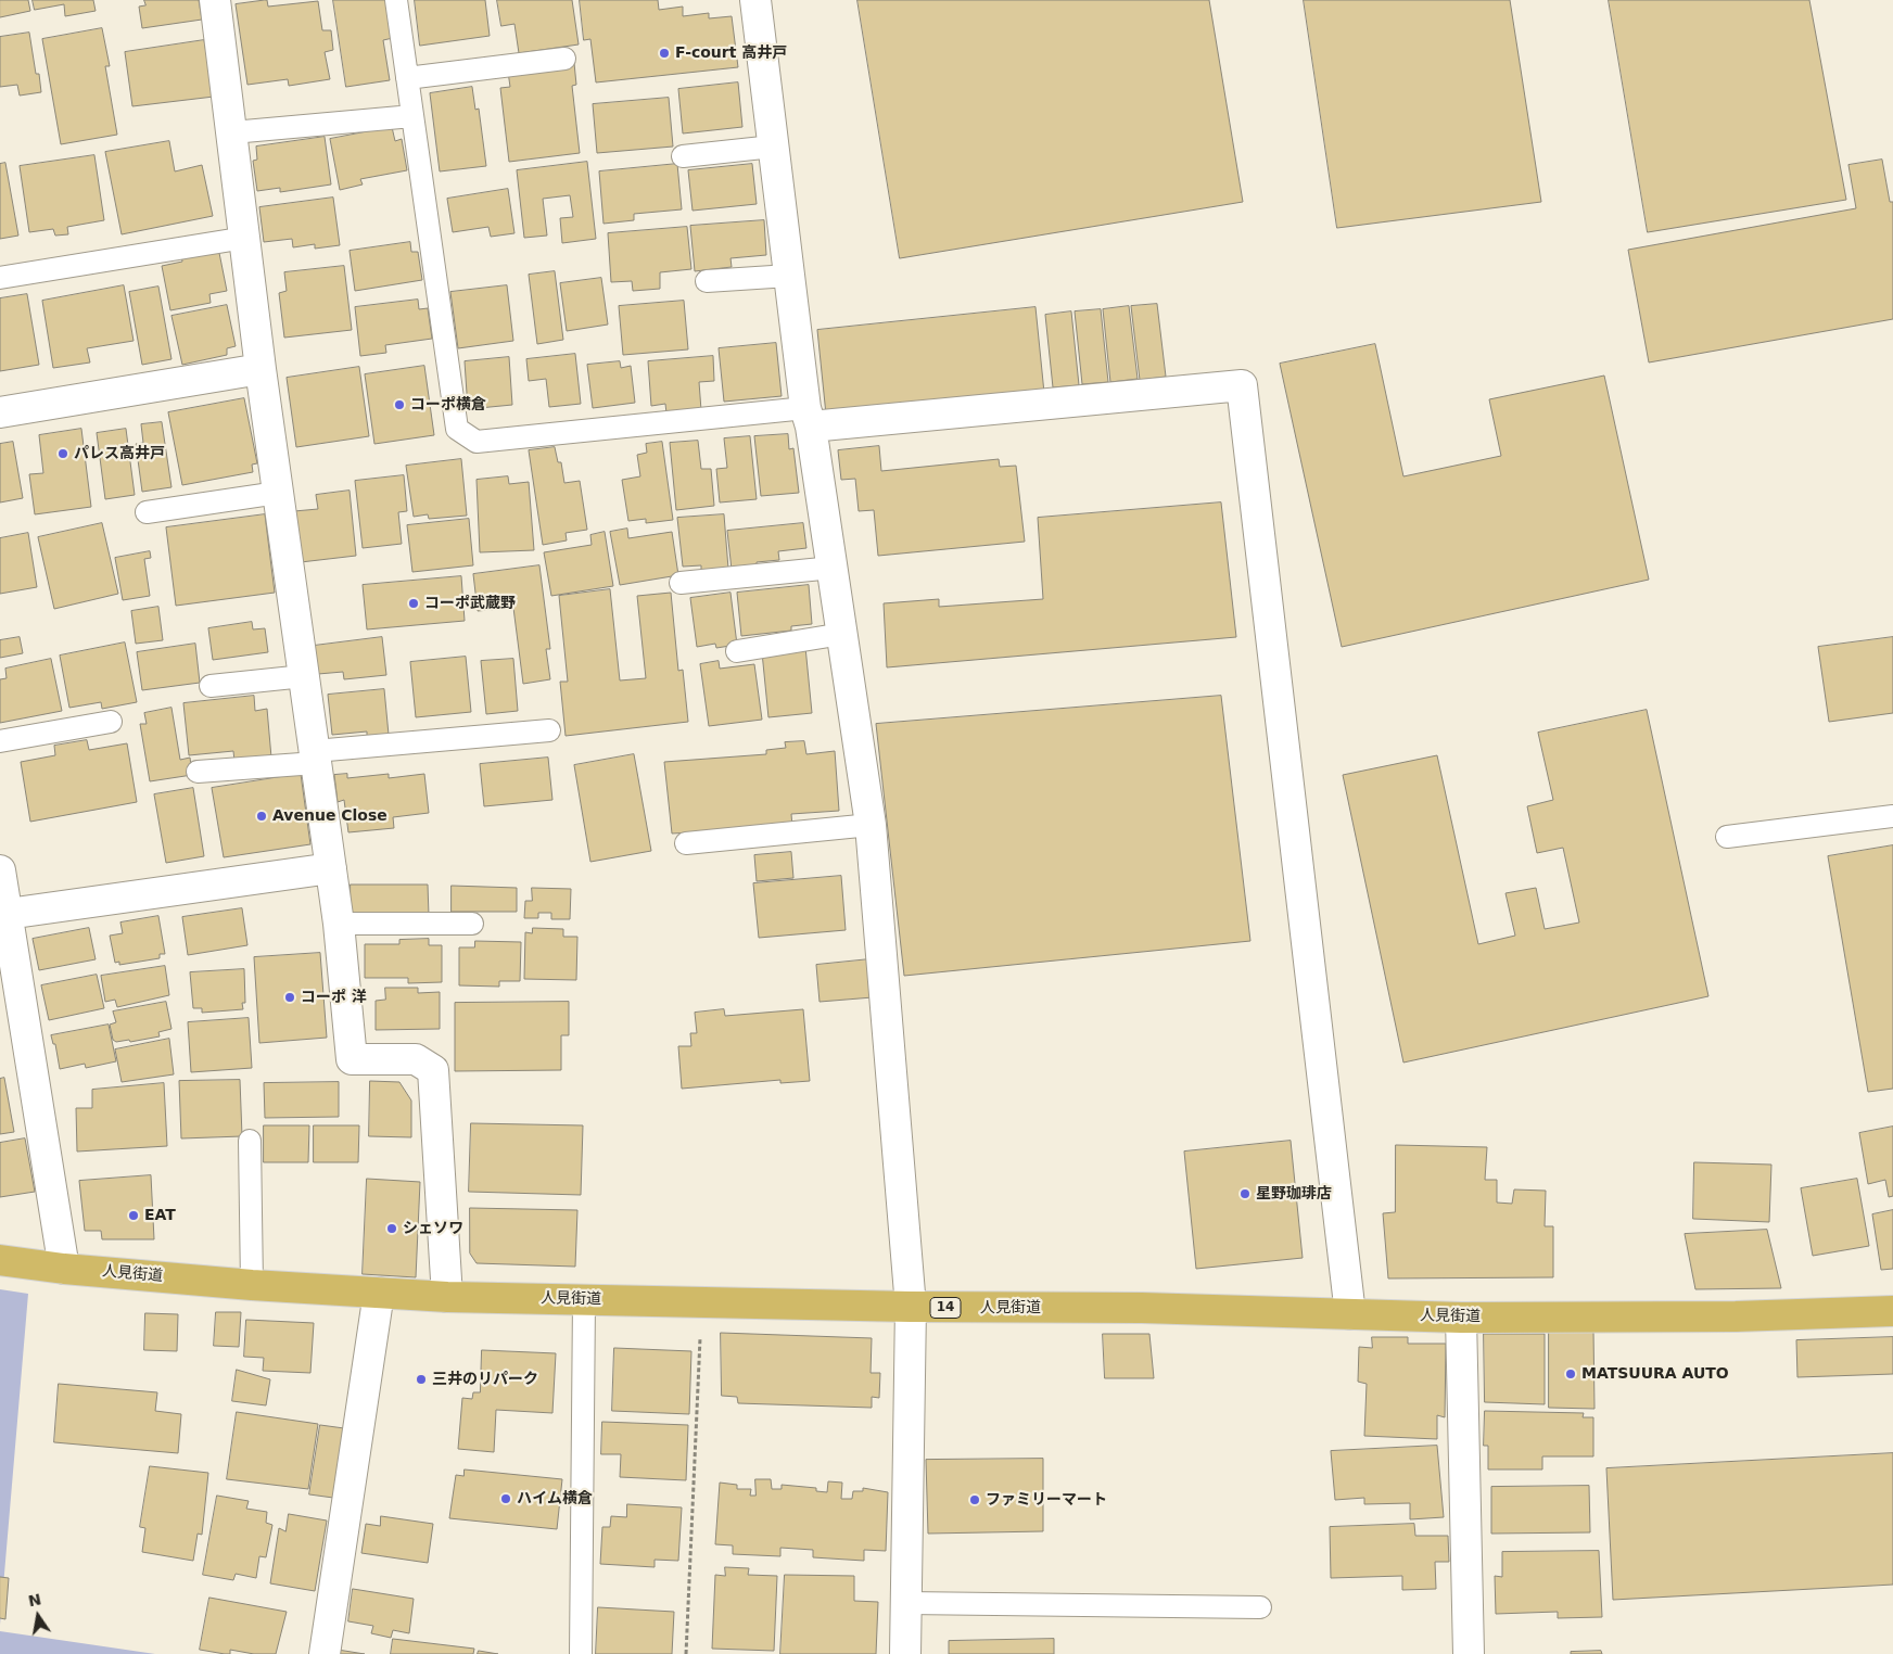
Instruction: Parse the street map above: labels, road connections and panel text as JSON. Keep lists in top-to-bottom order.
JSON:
{
  "streets": {
    "main road": ["人見街道", "14"]
  },
  "places": [
    "F-court 高井戸",
    "コーポ横倉",
    "パレス高井戸",
    "コーポ武蔵野",
    "Avenue Close",
    "コーポ 洋",
    "星野珈琲店",
    "EAT",
    "シェソワ",
    "MATSUURA AUTO",
    "三井のリパーク",
    "ハイム横倉",
    "ファミリーマート"
  ],
  "north": "top"
}
